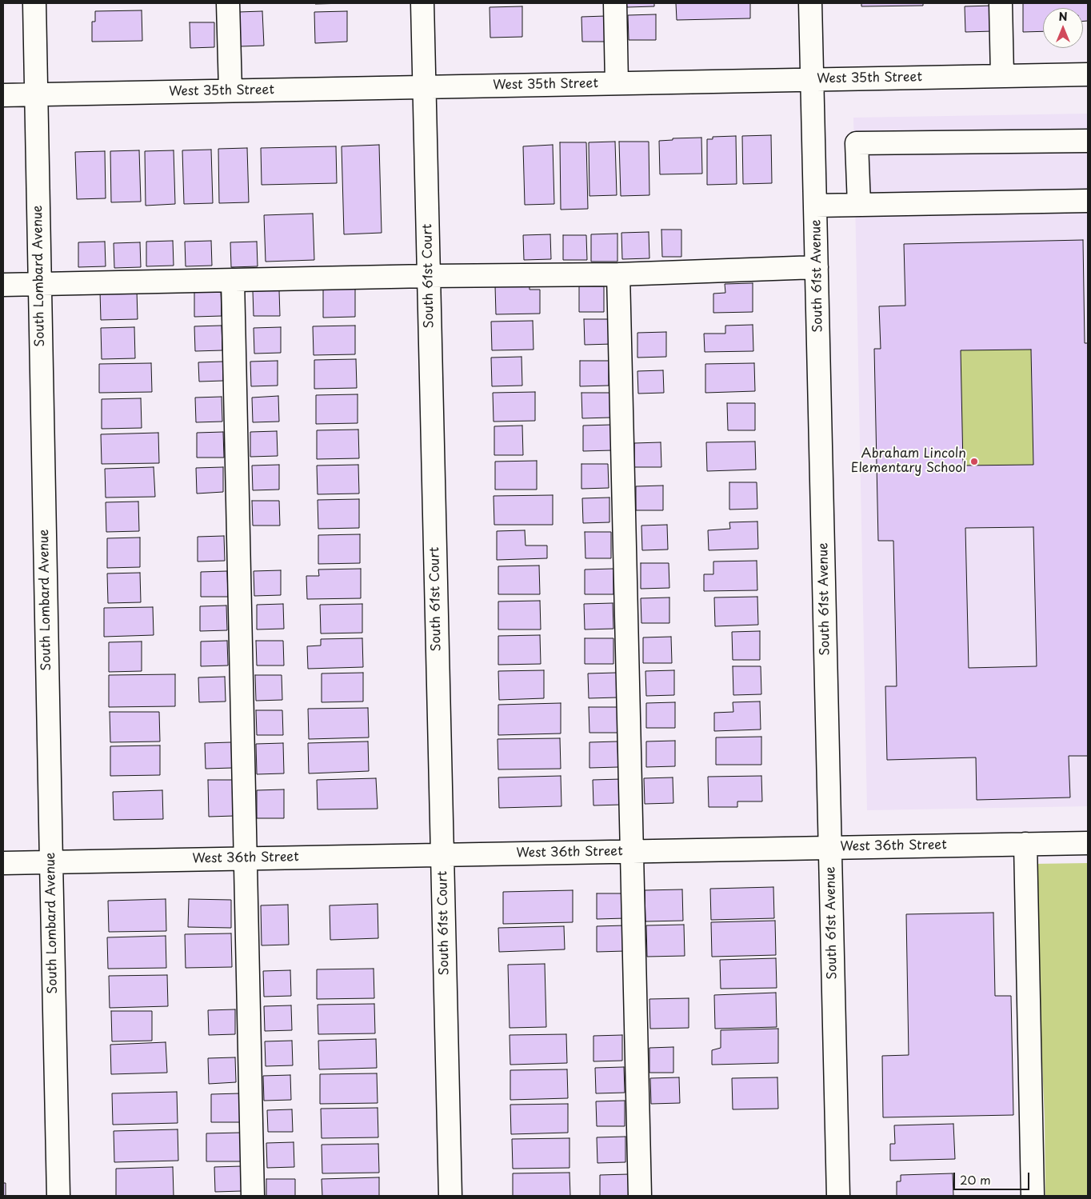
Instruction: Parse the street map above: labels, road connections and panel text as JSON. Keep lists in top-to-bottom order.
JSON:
{
  "streets": {
    "street": [
      "West 35th Street",
      "South Lombard Avenue",
      "South 61st Court",
      "South 61st Avenue",
      "West 36th Street"
    ]
  },
  "crossings": [
    ["West 35th Street", "South Lombard Avenue"],
    ["West 35th Street", "South 61st Court"],
    ["West 35th Street", "South 61st Avenue"],
    ["South Lombard Avenue", "West 36th Street"],
    ["South 61st Court", "West 36th Street"],
    ["South 61st Avenue", "West 36th Street"]
  ],
  "places": ["Abraham Lincoln Elementary School"],
  "scale_bar": "20 m",
  "north": "top"
}
